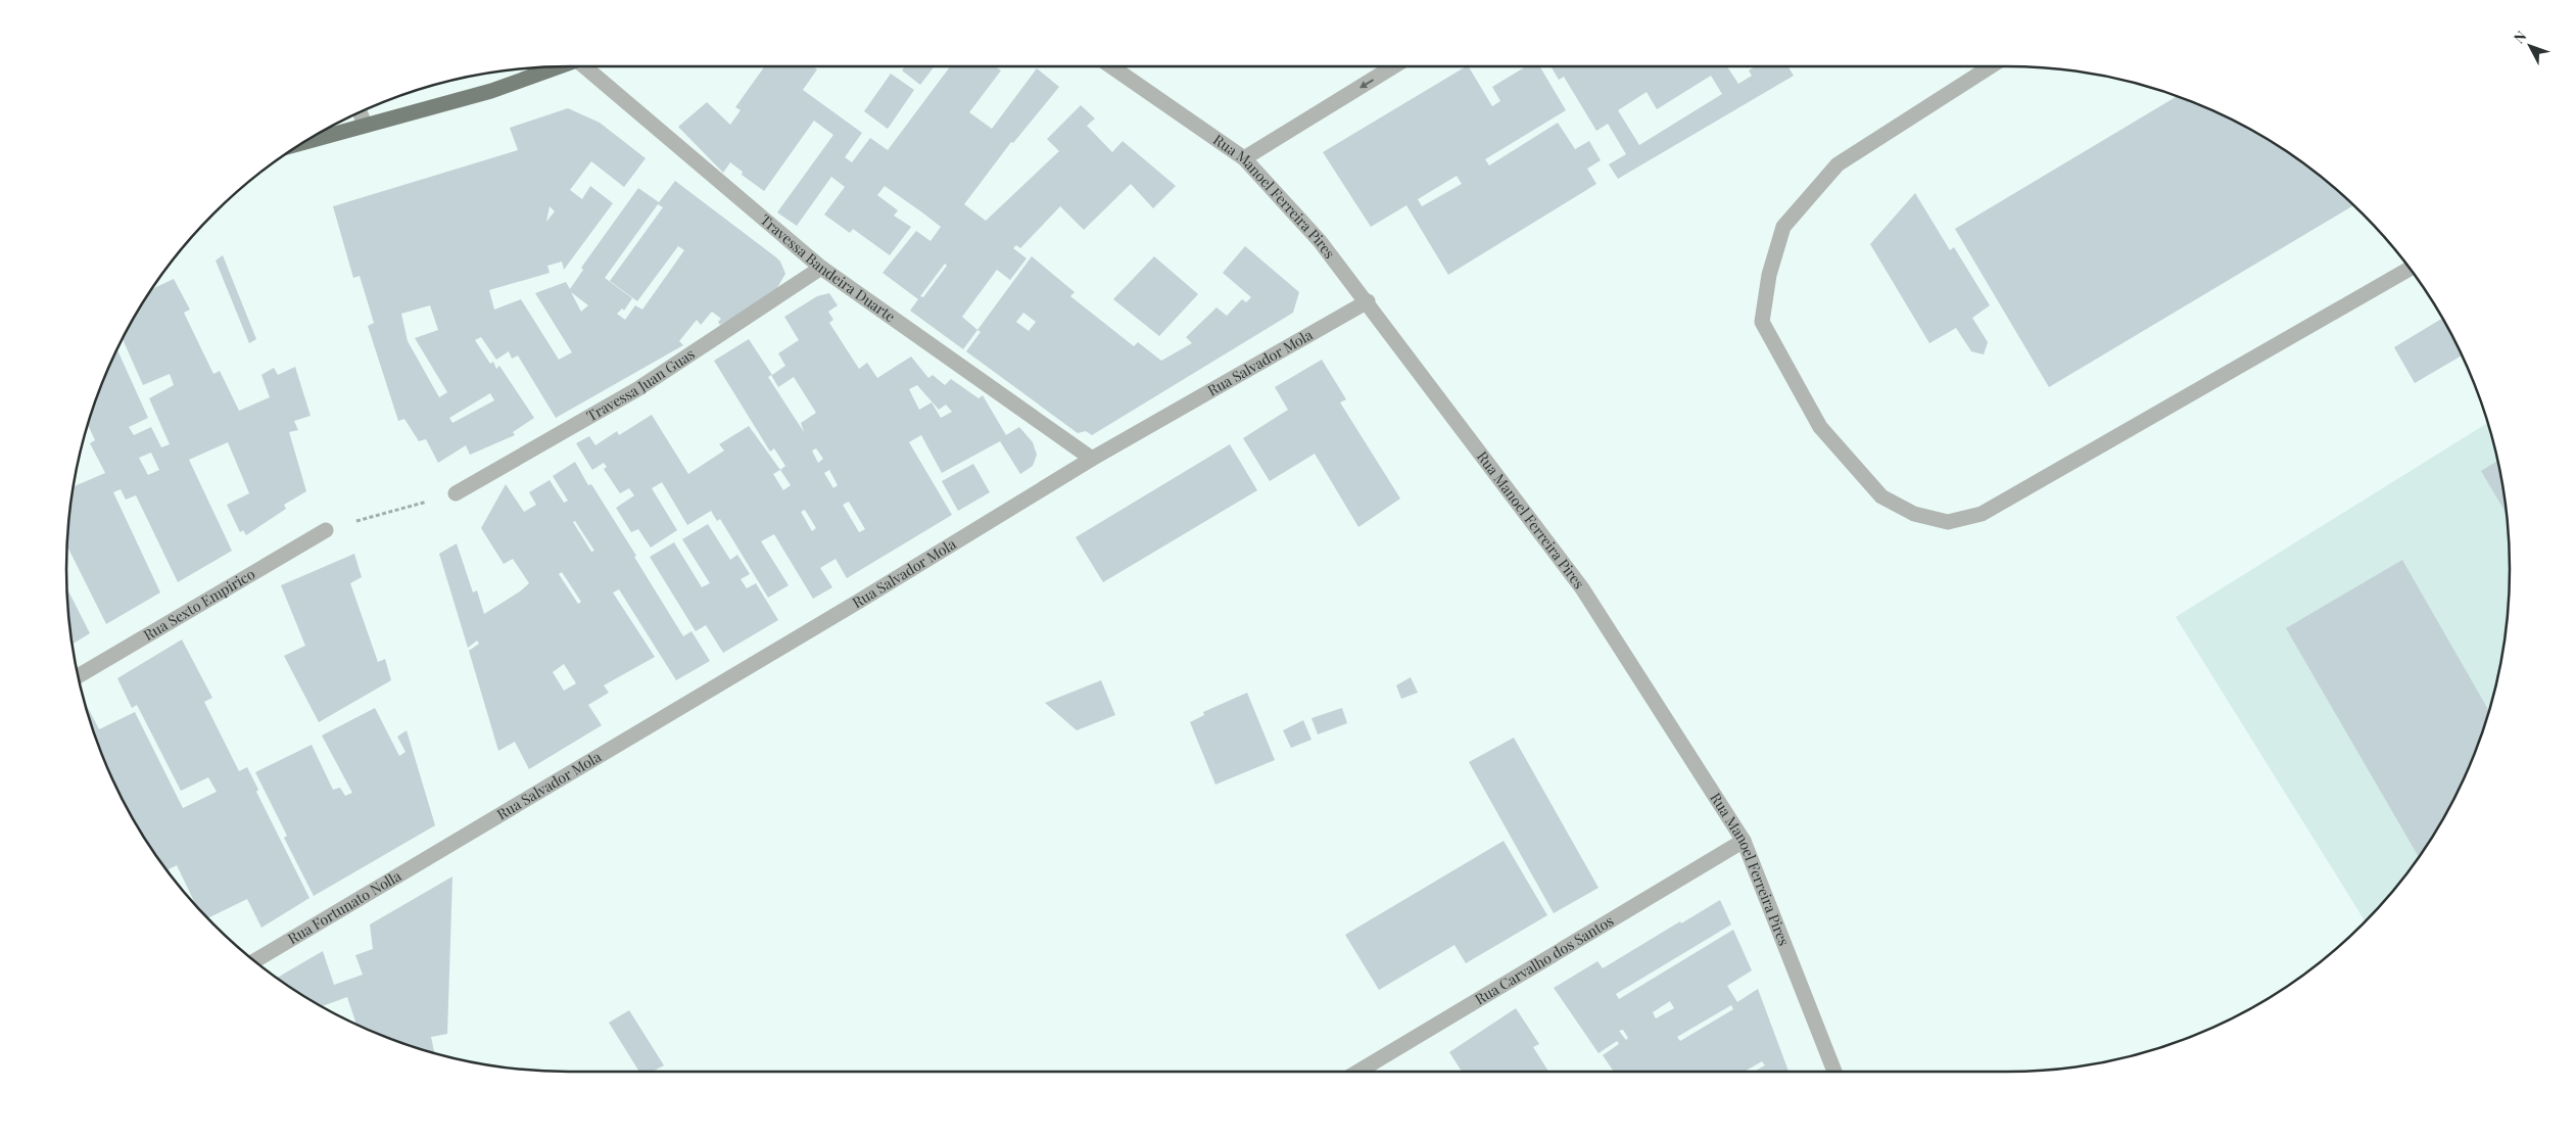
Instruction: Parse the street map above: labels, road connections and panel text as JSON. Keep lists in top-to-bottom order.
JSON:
{
  "streets": {
    "street": [
      "Rua Manoel Ferreira Pires",
      "Travessa Bandeira Duarte",
      "Rua Salvador Mola",
      "Travessa Juan Guas",
      "Rua Sexto Empirico",
      "Rua Fortunato Nolla",
      "Rua Carvalho dos Santos"
    ]
  },
  "crossings": [
    ["Rua Manoel Ferreira Pires", "Rua Salvador Mola"],
    ["Rua Manoel Ferreira Pires", "Rua Carvalho dos Santos"],
    ["Travessa Bandeira Duarte", "Rua Salvador Mola"],
    ["Travessa Bandeira Duarte", "Travessa Juan Guas"],
    ["Rua Salvador Mola", "Rua Fortunato Nolla"]
  ],
  "north": "top left"
}
